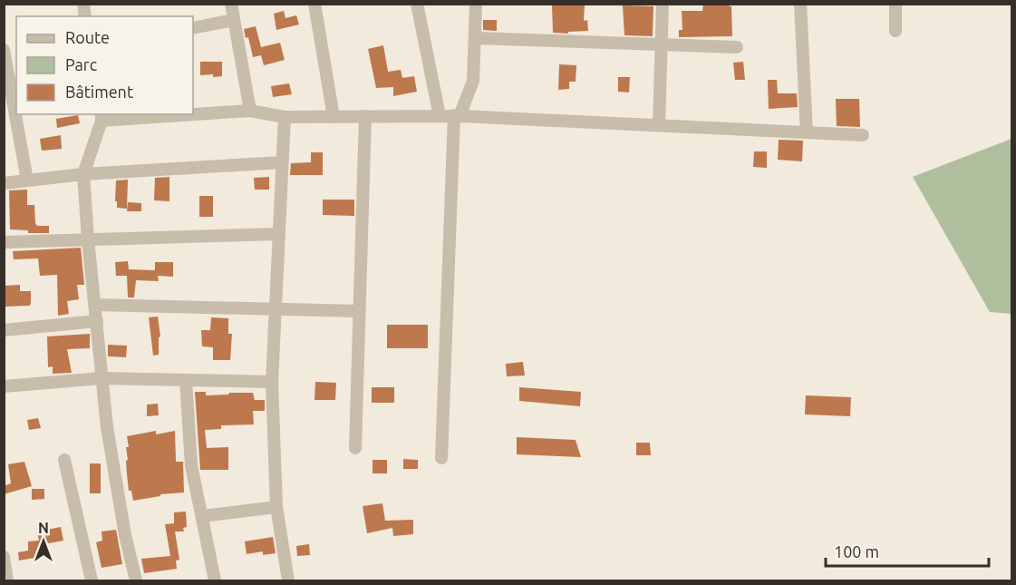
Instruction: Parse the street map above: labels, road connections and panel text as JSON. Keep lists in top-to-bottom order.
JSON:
{
  "legend": ["Route", "Parc", "Bâtiment"],
  "scale_bar": "100 m",
  "north": "top"
}
